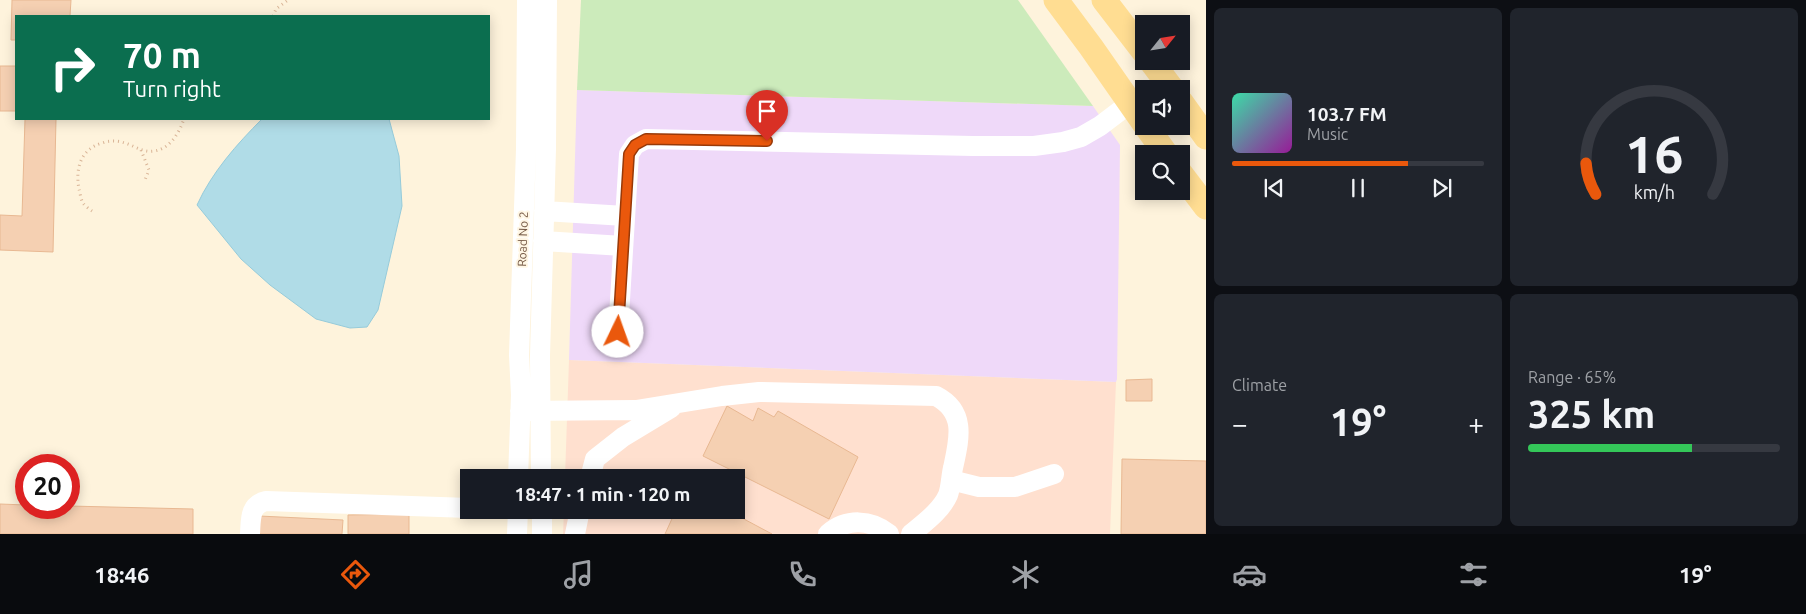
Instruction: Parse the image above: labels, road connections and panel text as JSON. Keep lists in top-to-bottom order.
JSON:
{
  "streets": {
    "street": ["Road No 2"]
  },
  "north": "top right",
  "page": {
    "turn": ["70 m", "Turn right"],
    "song": ["103.7 FM", "Music"],
    "tile": [
      "Climate",
      ["Range · 65%", "325 km"]
    ],
    "heat": ["−", "19°", "+"],
    "limit": "20",
    "trip": "18:47 · 1 min · 120 m",
    "tabs": ["18:46", "19°"],
    "gauge": ["16", "km/h"]
  }
}
